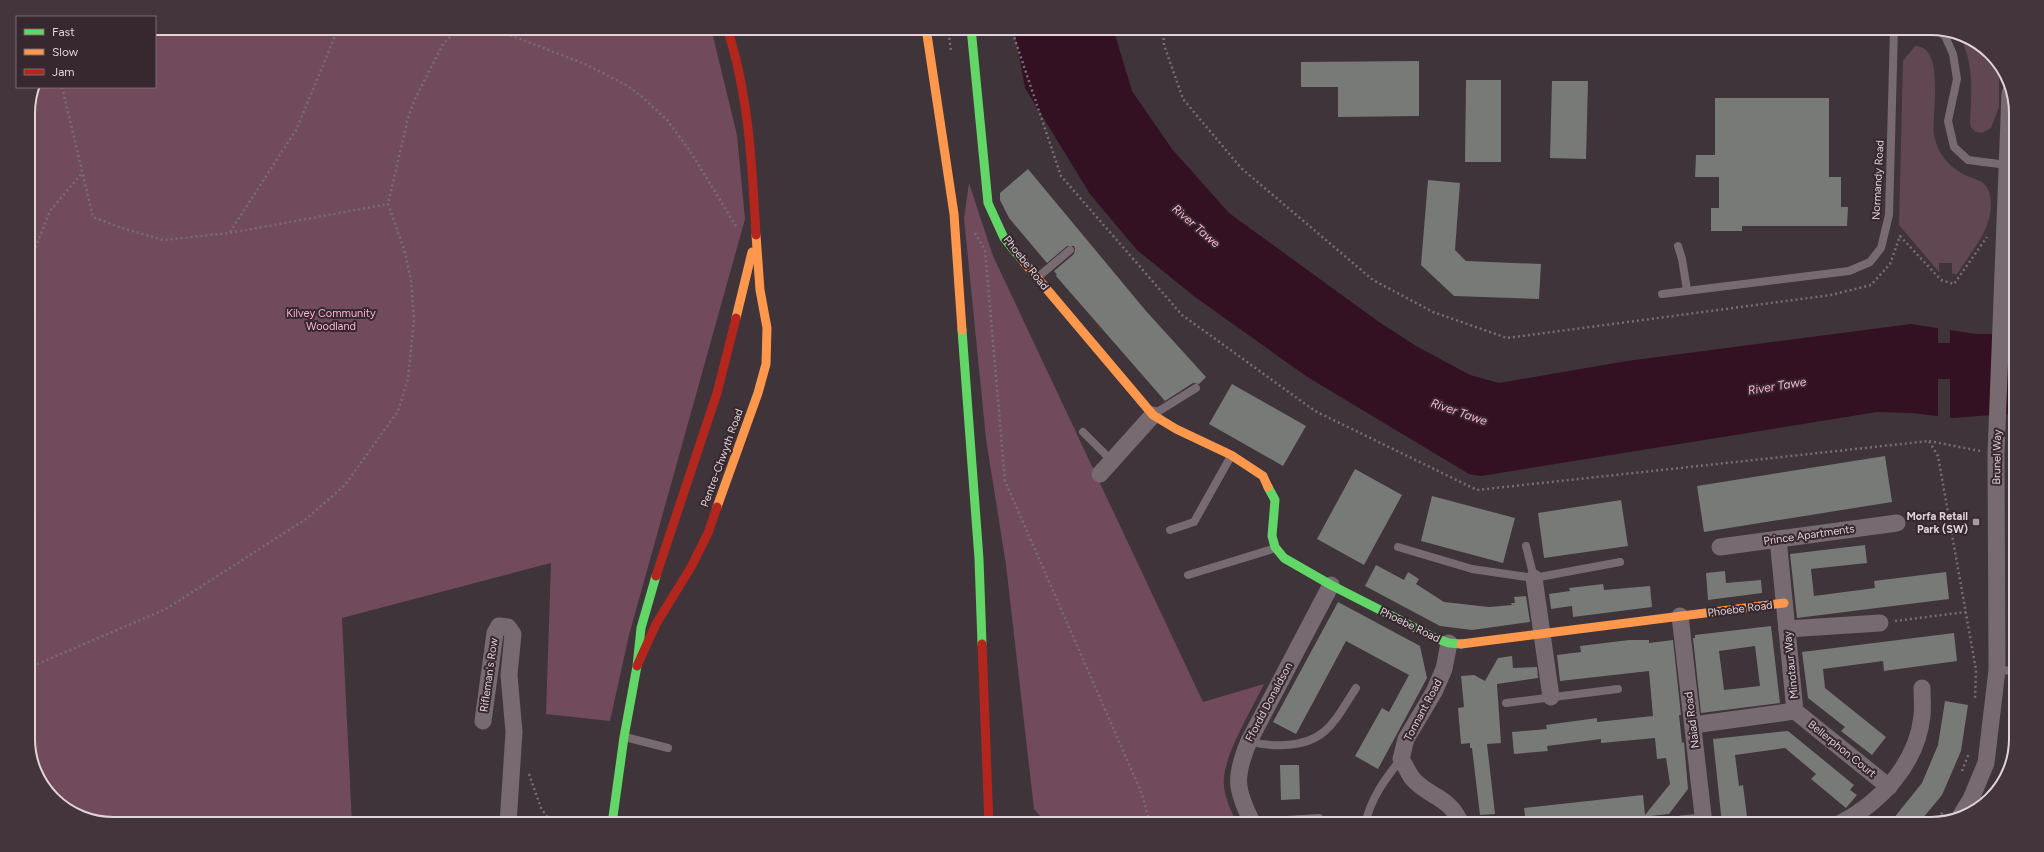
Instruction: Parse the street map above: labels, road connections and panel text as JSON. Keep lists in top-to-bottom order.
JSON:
{
  "streets": {
    "main road": ["Phoebe Road", "Pentre-Chwyth Road"],
    "street": [
      "Brunel Way",
      "Prince Apartments",
      "Minotaur Way",
      "Rifleman's Row",
      "Ffordd Donaldson",
      "Tonnant Road",
      "Naiad Road",
      "Bellerphon Court"
    ],
    "lane": ["Normandy Road"]
  },
  "crossings": [
    ["Phoebe Road", "Minotaur Way"],
    ["Phoebe Road", "Ffordd Donaldson"],
    ["Phoebe Road", "Tonnant Road"],
    ["Phoebe Road", "Naiad Road"],
    ["Prince Apartments", "Minotaur Way"],
    ["Minotaur Way", "Naiad Road"],
    ["Minotaur Way", "Bellerphon Court"]
  ],
  "water": ["River Tawe"],
  "parks": ["Kilvey Community Woodland"],
  "places": {
    "transit": ["Morfa Retail Park (SW)"]
  },
  "legend": ["Fast", "Slow", "Jam"]
}
